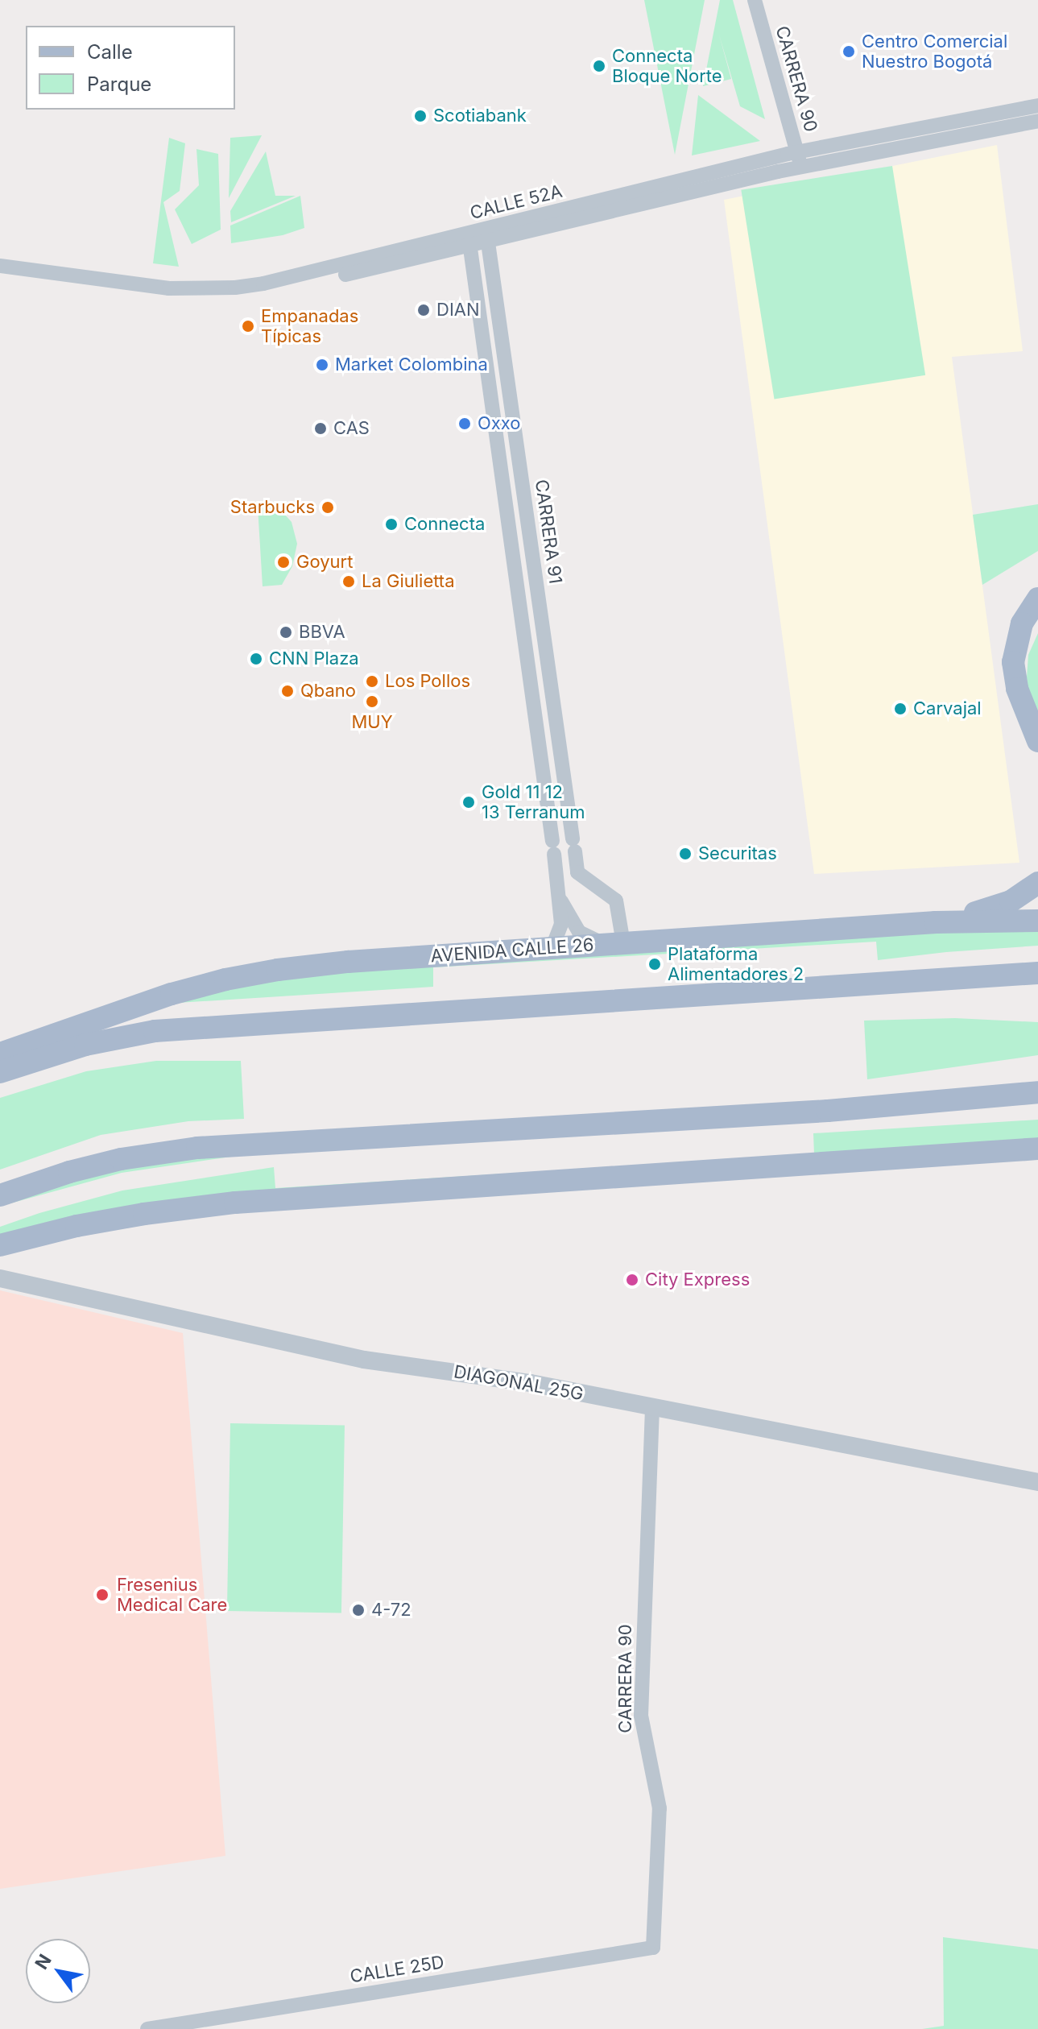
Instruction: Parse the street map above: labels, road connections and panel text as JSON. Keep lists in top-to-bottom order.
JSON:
{
  "streets": {
    "main road": ["AVENIDA CALLE 26"],
    "street": [
      "CARRERA 90",
      "CALLE 52A",
      "CARRERA 91",
      "DIAGONAL 25G",
      "CALLE 25D"
    ]
  },
  "crossings": [
    ["CARRERA 90", "CALLE 52A"],
    ["CARRERA 90", "DIAGONAL 25G"],
    ["CARRERA 90", "CALLE 25D"],
    ["CALLE 52A", "CARRERA 91"]
  ],
  "places": [
    "Centro Comercial Nuestro Bogotá",
    "Connecta Bloque Norte",
    "Scotiabank",
    "DIAN",
    "Empanadas Típicas",
    "Market Colombina",
    "Oxxo",
    "CAS",
    "Starbucks",
    "Connecta",
    "Goyurt",
    "La Giulietta",
    "BBVA",
    "CNN Plaza",
    "Los Pollos",
    "Qbano",
    "MUY",
    "Carvajal",
    "Gold 11 12 13 Terranum",
    "Securitas",
    "Plataforma Alimentadores 2",
    "City Express",
    "Fresenius Medical Care",
    "4-72"
  ],
  "legend": ["Calle", "Parque"],
  "north": "top left"
}
